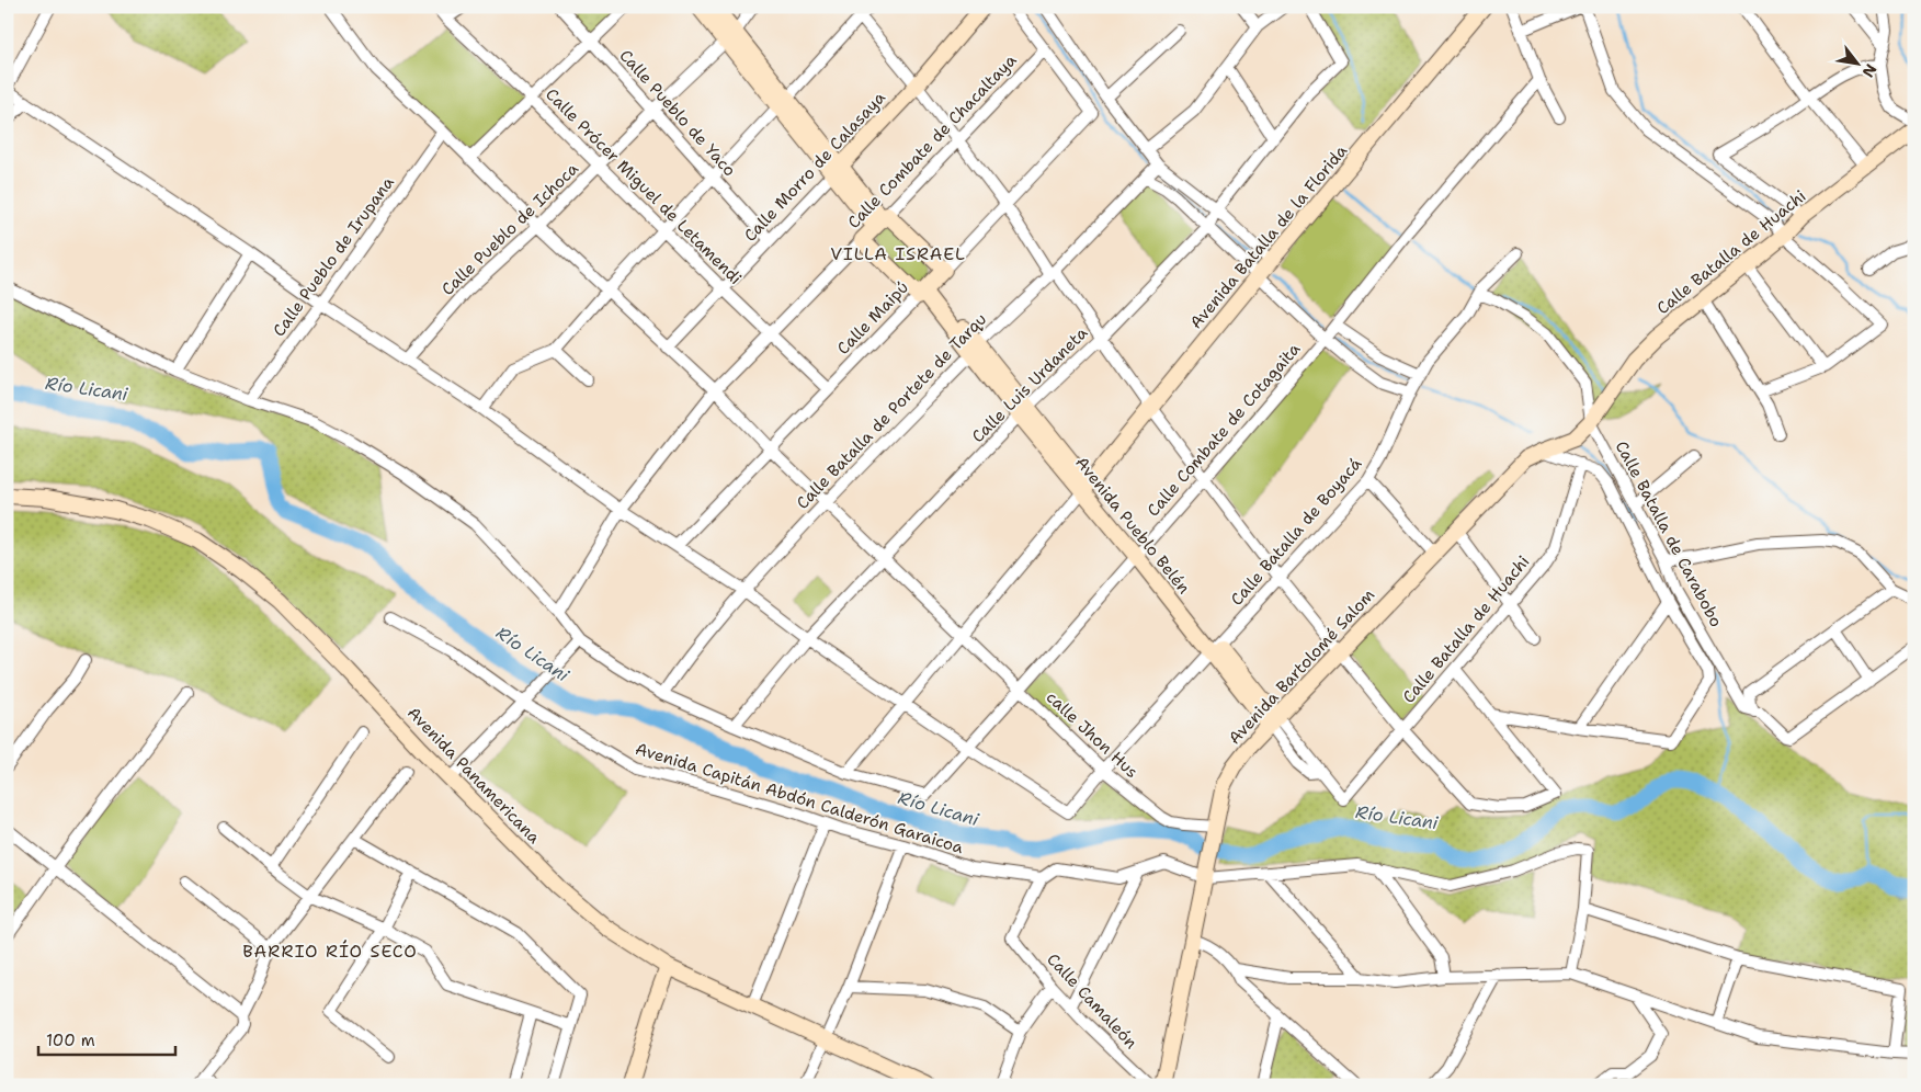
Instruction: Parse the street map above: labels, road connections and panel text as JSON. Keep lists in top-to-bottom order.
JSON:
{
  "streets": {
    "street": [
      "Calle Pueblo de Yaco",
      "Calle Combate de Chacaltaya",
      "Calle Morro de Calasaya",
      "Calle Prócer Miguel de Letamendi",
      "Calle Pueblo de Ichoca",
      "Avenida Batalla de la Florida",
      "Calle Batalla de Huachi",
      "Calle Pueblo de Irupana",
      "Calle Maipú",
      "Calle Luis Urdaneta",
      "Calle Batalla de Portete de Tarqu",
      "Calle Combate de Cotagaita",
      "Avenida Pueblo Belén",
      "Calle Batalla de Boyacá",
      "Calle Batalla de Carabobo",
      "Avenida Bartolomé Salom",
      "calle Jhon Hus",
      "Avenida Panamericana",
      "Avenida Capitán Abdón Calderón Garaicoa",
      "Calle Camaleón"
    ]
  },
  "crossings": [
    ["Calle Pueblo de Yaco", "Calle Morro de Calasaya"],
    ["Calle Pueblo de Yaco", "Calle Pueblo de Ichoca"],
    ["Calle Combate de Chacaltaya", "Calle Prócer Miguel de Letamendi"],
    ["Calle Combate de Chacaltaya", "Calle Maipú"],
    ["Calle Combate de Chacaltaya", "Avenida Pueblo Belén"],
    ["Calle Combate de Chacaltaya", "calle Jhon Hus"],
    ["Calle Morro de Calasaya", "Calle Prócer Miguel de Letamendi"],
    ["Calle Morro de Calasaya", "calle Jhon Hus"],
    ["Calle Prócer Miguel de Letamendi", "Calle Pueblo de Ichoca"],
    ["Calle Prócer Miguel de Letamendi", "Calle Maipú"],
    ["Calle Pueblo de Ichoca", "calle Jhon Hus"],
    ["Avenida Batalla de la Florida", "Avenida Pueblo Belén"],
    ["Calle Batalla de Huachi", "Avenida Pueblo Belén"],
    ["Calle Batalla de Huachi", "Calle Batalla de Carabobo"],
    ["Calle Batalla de Huachi", "Avenida Bartolomé Salom"],
    ["Calle Pueblo de Irupana", "calle Jhon Hus"],
    ["Calle Maipú", "Avenida Pueblo Belén"],
    ["Calle Maipú", "calle Jhon Hus"],
    ["Calle Luis Urdaneta", "Avenida Pueblo Belén"],
    ["Calle Luis Urdaneta", "calle Jhon Hus"],
    ["Calle Batalla de Portete de Tarqu", "Avenida Pueblo Belén"],
    ["Calle Batalla de Portete de Tarqu", "calle Jhon Hus"],
    ["Calle Combate de Cotagaita", "Avenida Pueblo Belén"],
    ["Calle Combate de Cotagaita", "Calle Batalla de Boyacá"],
    ["Calle Combate de Cotagaita", "calle Jhon Hus"],
    ["Avenida Pueblo Belén", "Calle Batalla de Boyacá"],
    ["Avenida Pueblo Belén", "Avenida Bartolomé Salom"],
    ["Calle Batalla de Boyacá", "calle Jhon Hus"],
    ["Calle Batalla de Carabobo", "Avenida Bartolomé Salom"],
    ["Avenida Bartolomé Salom", "calle Jhon Hus"],
    ["Avenida Bartolomé Salom", "Avenida Capitán Abdón Calderón Garaicoa"],
    ["Avenida Capitán Abdón Calderón Garaicoa", "Calle Camaleón"]
  ],
  "districts": ["VILLA ISRAEL", "BARRIO RÍO SECO"],
  "water": ["Río Licani"],
  "scale_bar": "100 m",
  "north": "bottom right"
}
